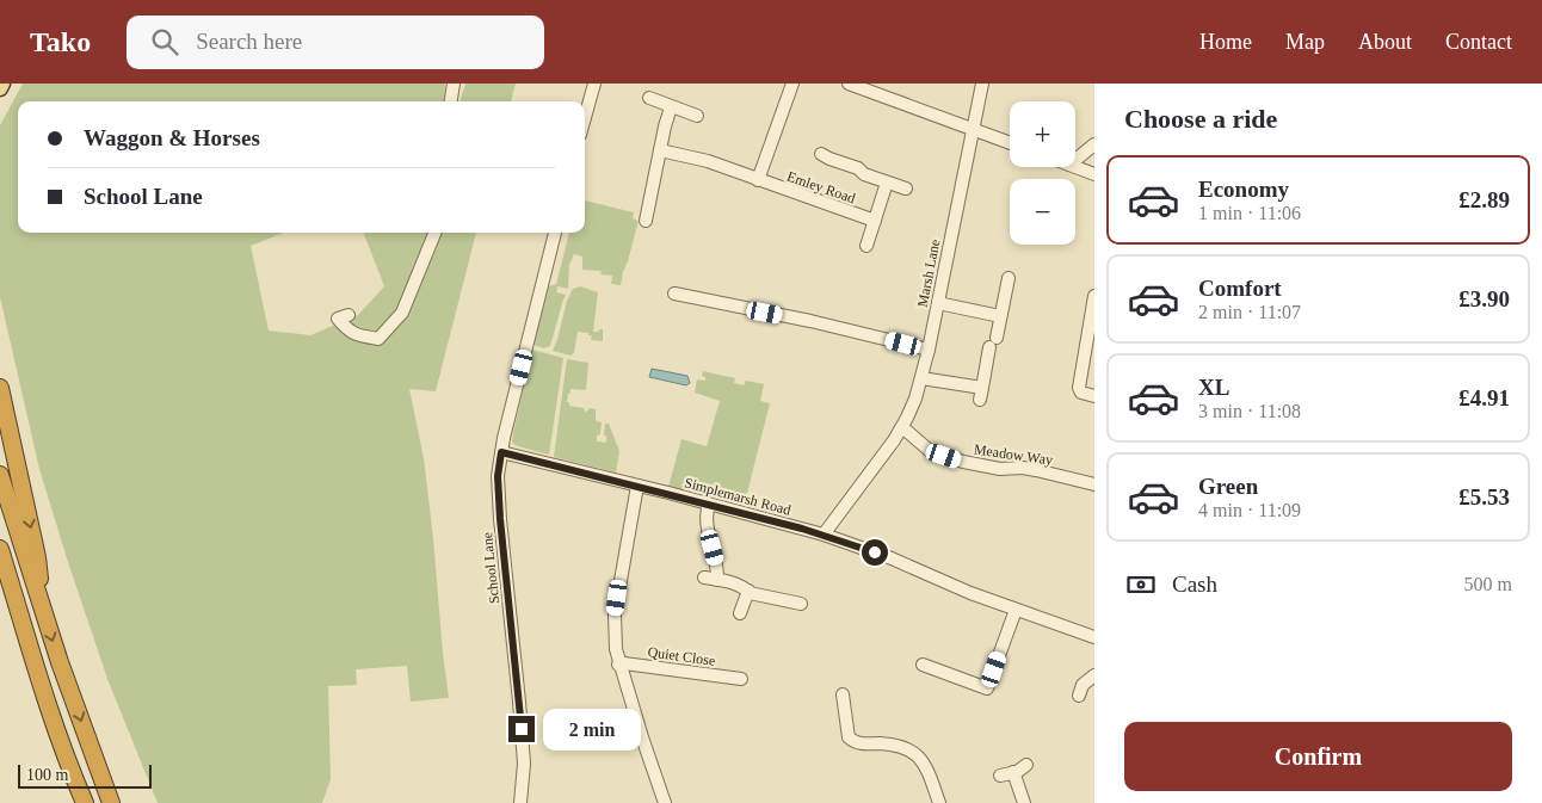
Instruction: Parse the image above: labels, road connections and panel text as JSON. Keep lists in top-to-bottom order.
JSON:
{
  "streets": {
    "street": [
      "Emley Road",
      "Marsh Lane",
      "Meadow Way",
      "Simplemarsh Road",
      "School Lane",
      "Quiet Close"
    ]
  },
  "crossings": [
    ["Marsh Lane", "Meadow Way"],
    ["Marsh Lane", "Simplemarsh Road"],
    ["Simplemarsh Road", "School Lane"]
  ],
  "scale_bar": "100 m",
  "page": {
    "header": "Tako",
    "search": "Search here",
    "nav": [
      "Home",
      "Map",
      "About",
      "Contact"
    ],
    "heading": "Choose a ride",
    "map_buttons": ["+", "−"],
    "banner": ["Waggon & Horses", "School Lane"],
    "list": [
      {
        "name": "Economy",
        "note": "1 min · 11:06",
        "value": "£2.89"
      },
      {
        "name": "Comfort",
        "note": "2 min · 11:07",
        "value": "£3.90"
      },
      {
        "name": "XL",
        "note": "3 min · 11:08",
        "value": "£4.91"
      },
      {
        "name": "Green",
        "note": "4 min · 11:09",
        "value": "£5.53"
      }
    ],
    "pay": ["Cash", "500 m"],
    "bubble": "2 min",
    "buttons": "Confirm",
    "scale": "100 m"
  }
}
